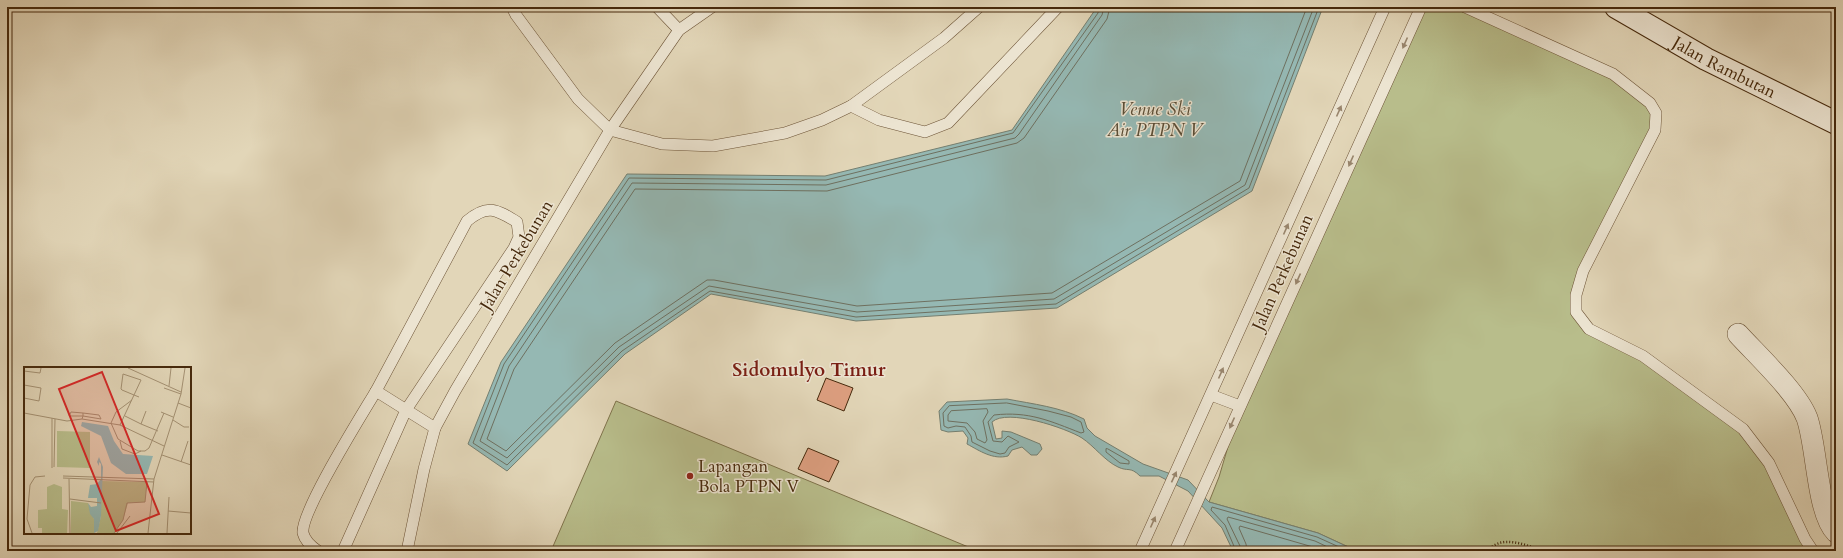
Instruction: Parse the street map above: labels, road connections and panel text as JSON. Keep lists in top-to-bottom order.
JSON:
{
  "streets": {
    "main road": ["Jalan Rambutan"],
    "lane": ["Jalan Perkebunan"]
  },
  "districts": ["Sidomulyo Timur"],
  "water": ["Venue Ski Air PTPN V"],
  "places": ["Lapangan Bola PTPN V"]
}
